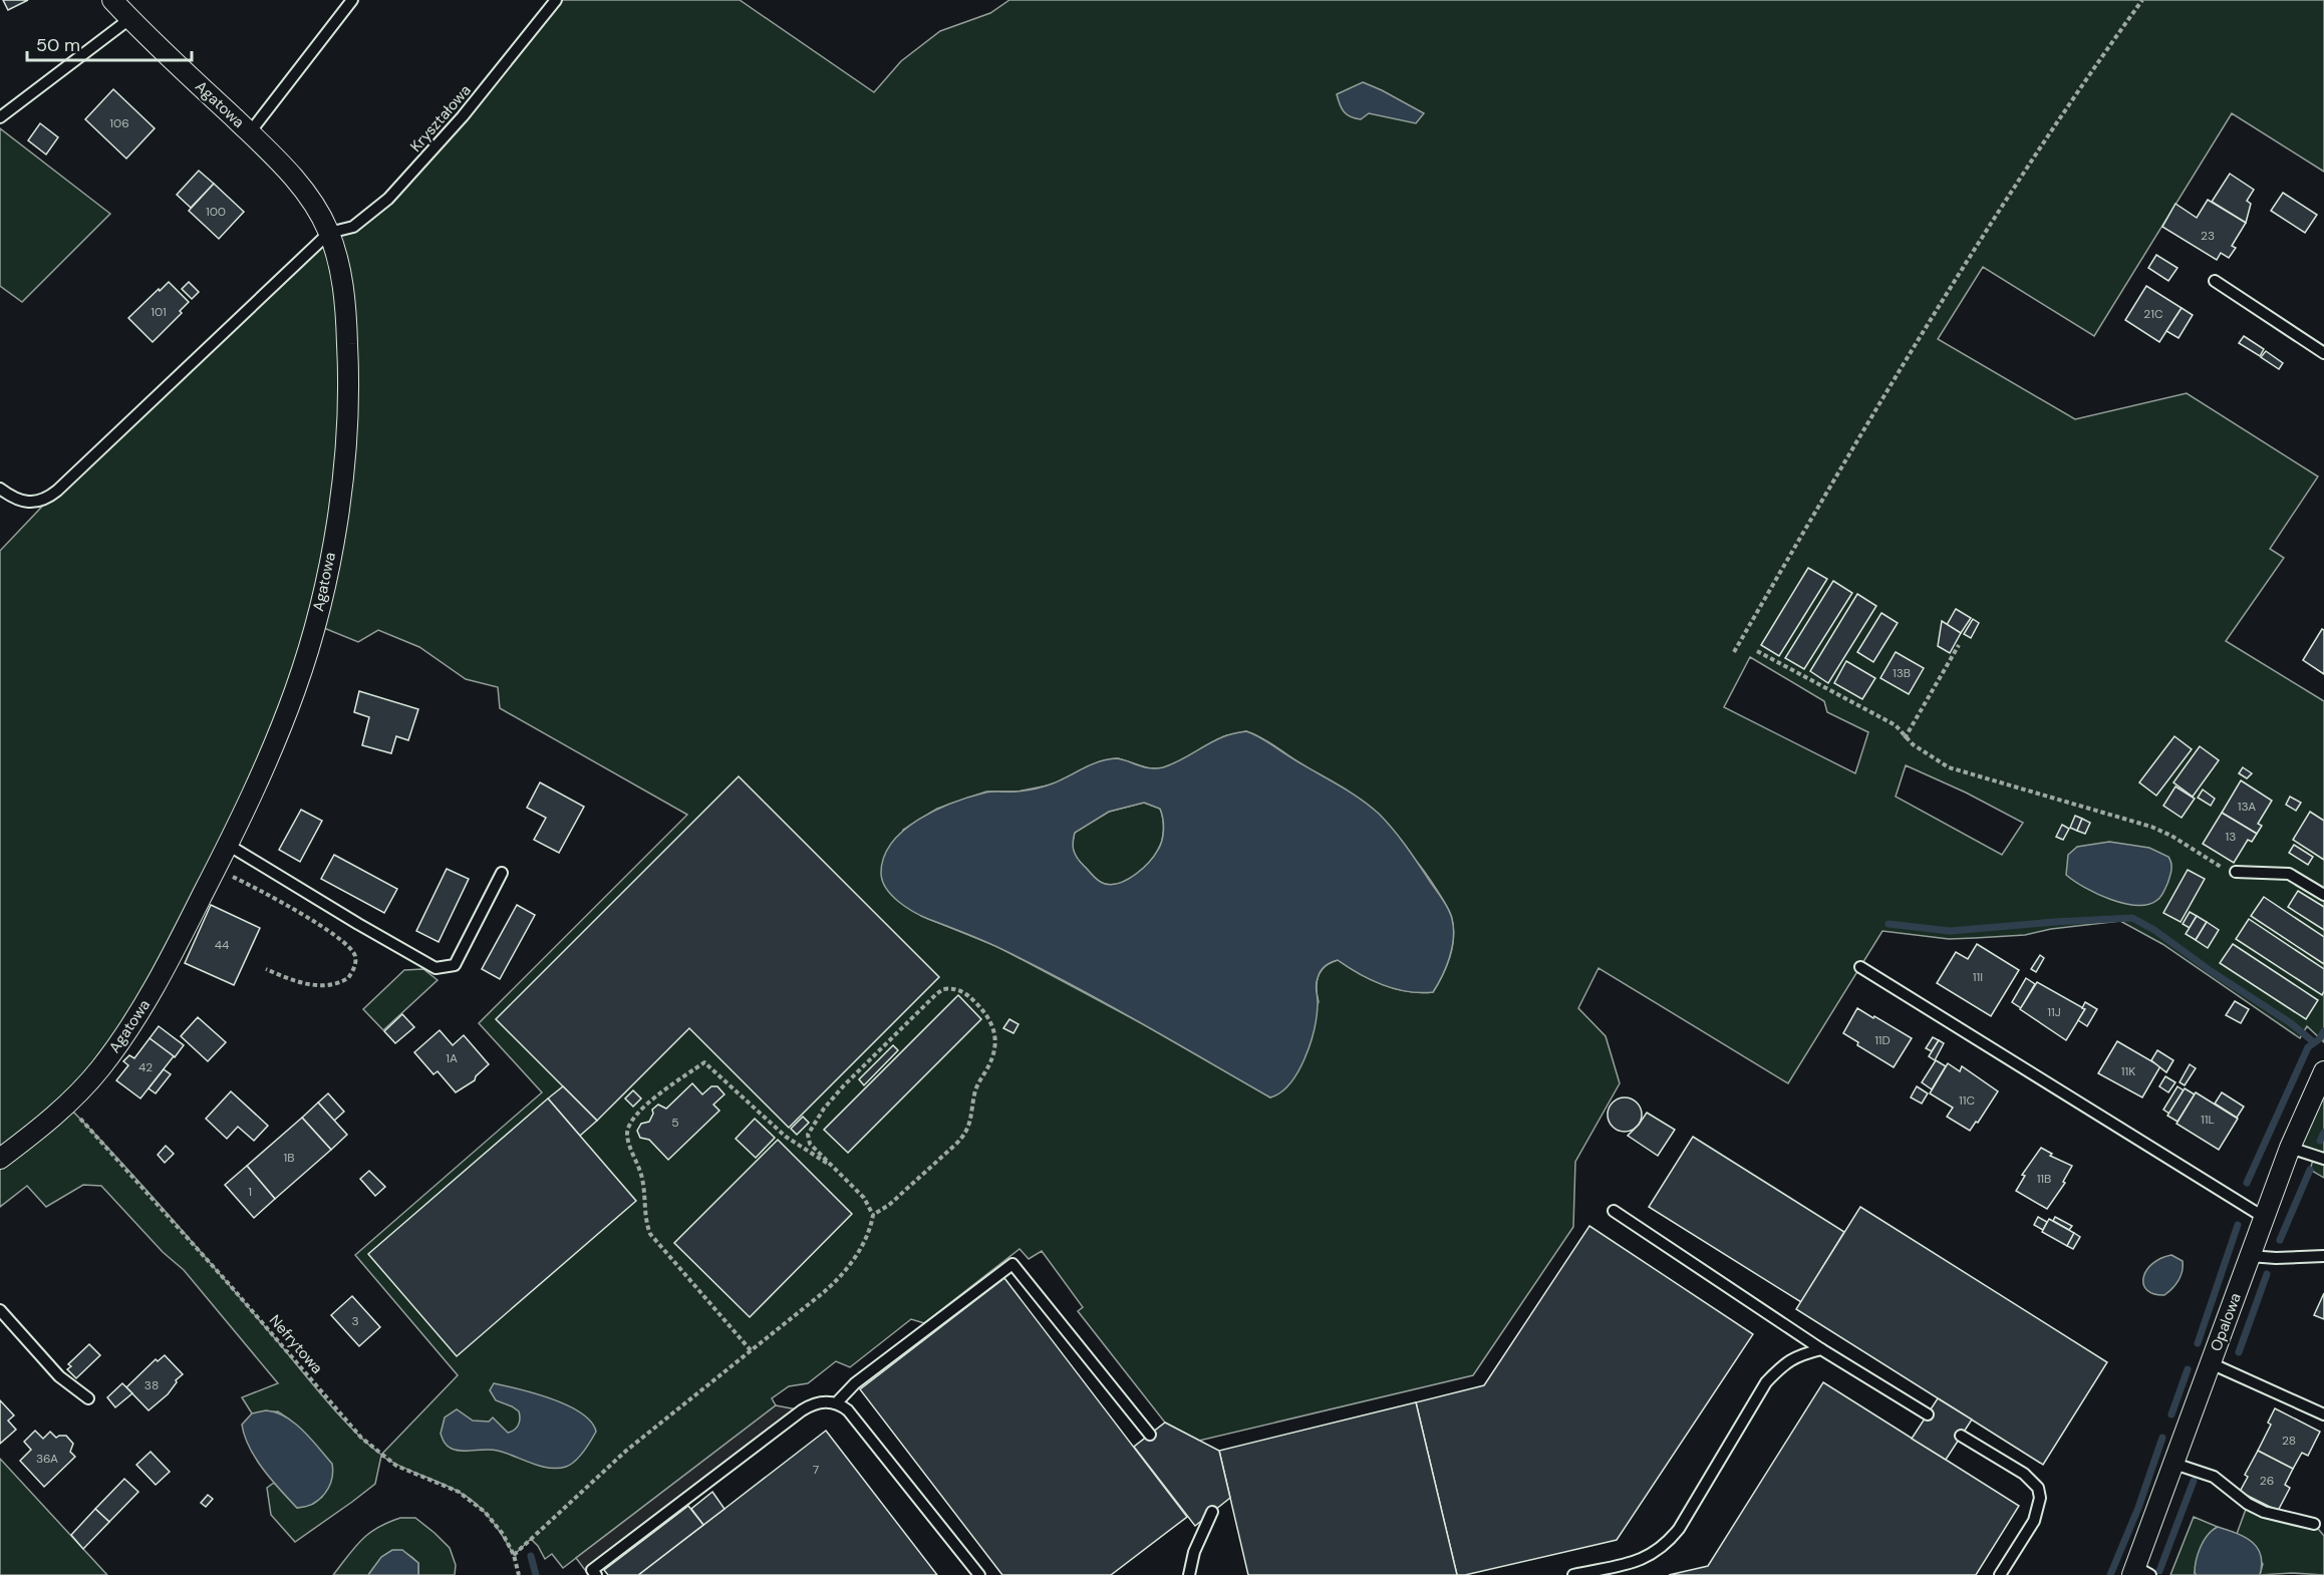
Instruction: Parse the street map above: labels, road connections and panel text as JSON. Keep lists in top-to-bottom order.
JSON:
{
  "streets": {
    "street": ["Agatowa", "Opalowa"],
    "lane": ["Kryształowa"],
    "path": ["Nefrytowa"]
  },
  "crossings": [
    ["Agatowa", "Kryształowa"],
    ["Agatowa", "Nefrytowa"]
  ],
  "house_numbers": [
    "106",
    "100",
    "23",
    "101",
    "21C",
    "13B",
    "13A",
    "13",
    "44",
    "11I",
    "11J",
    "11D",
    "1A",
    "42",
    "11K",
    "11C",
    "11L",
    "5",
    "1B",
    "11B",
    "1",
    "3",
    "38",
    "28",
    "36A",
    "7",
    "26"
  ],
  "scale_bar": "50 m"
}
